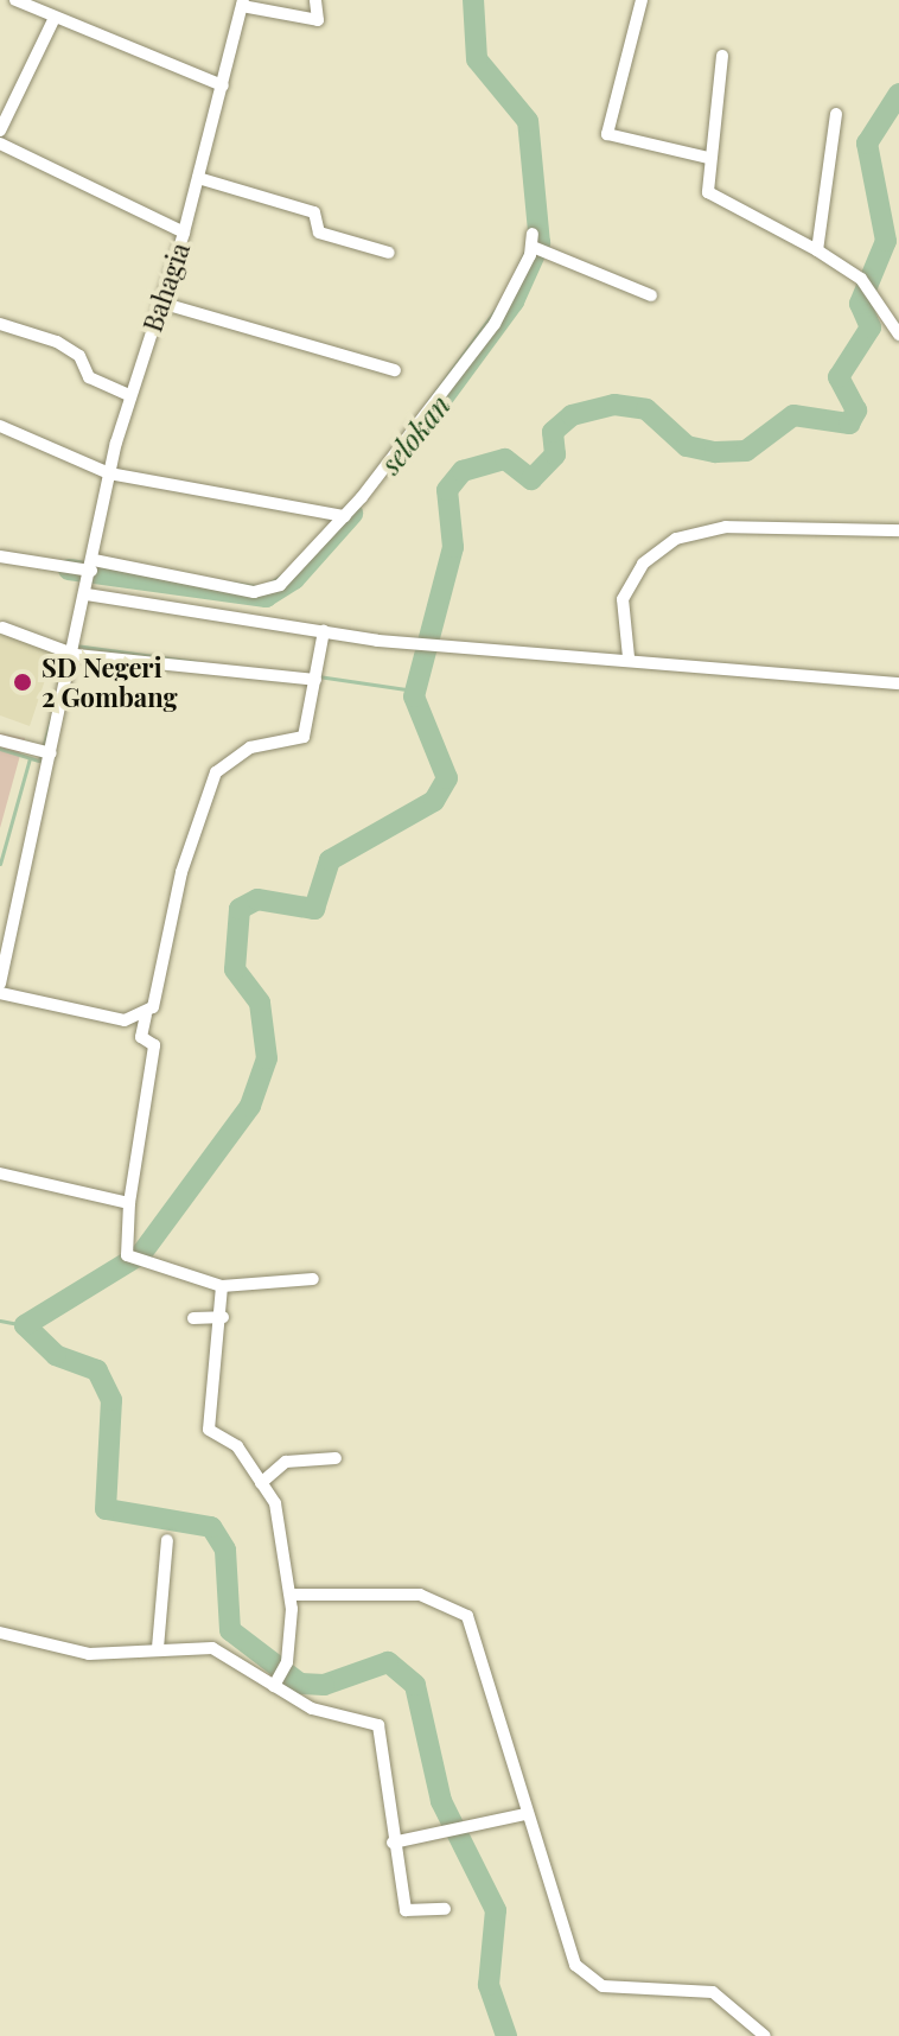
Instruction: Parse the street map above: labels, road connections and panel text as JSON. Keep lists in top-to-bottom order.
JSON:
{
  "streets": {
    "street": ["Bahagia"]
  },
  "water": ["selokan"],
  "places": ["SD Negeri 2 Gombang"]
}
